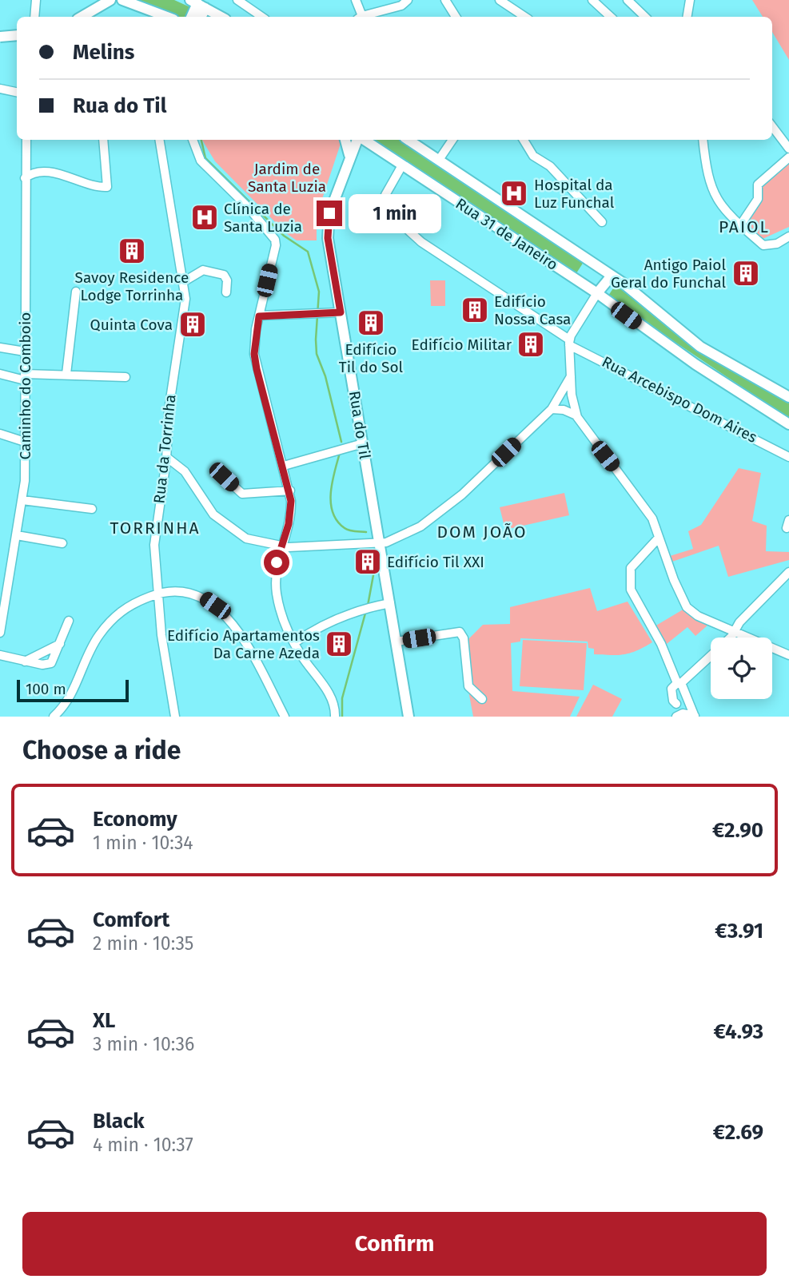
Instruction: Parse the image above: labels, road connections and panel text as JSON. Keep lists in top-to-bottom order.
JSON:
{
  "streets": {
    "main road": ["Rua 31 de Janeiro", "Rua do Til"],
    "street": ["Caminho do Comboio", "Rua Arcebispo Dom Aires", "Rua da Torrinha"]
  },
  "crossings": [
    ["Rua 31 de Janeiro", "Rua Arcebispo Dom Aires"]
  ],
  "districts": ["PAIOL", "TORRINHA", "DOM JOÃO"],
  "parks": ["Jardim de Santa Luzia"],
  "places": {
    "hospital": ["Hospital da Luz Funchal", "Clínica de Santa Luzia"],
    "building": [
      "Savoy Residence Lodge Torrinha",
      "Antigo Paiol Geral do Funchal",
      "Edifício Nossa Casa",
      "Edifício Til do Sol",
      "Quinta Cova",
      "Edifício Militar",
      "Edifício Til XXI",
      "Edifício Apartamentos Da Carne Azeda"
    ]
  },
  "scale_bar": "100 m",
  "page": {
    "banner": ["Melins", "Rua do Til"],
    "bubble": "1 min",
    "scale": "100 m",
    "heading": "Choose a ride",
    "list": [
      {
        "name": "Economy",
        "note": "1 min · 10:34",
        "value": "€2.90"
      },
      {
        "name": "Comfort",
        "note": "2 min · 10:35",
        "value": "€3.91"
      },
      {
        "name": "XL",
        "note": "3 min · 10:36",
        "value": "€4.93"
      },
      {
        "name": "Black",
        "note": "4 min · 10:37",
        "value": "€2.69"
      }
    ],
    "buttons": "Confirm"
  }
}
